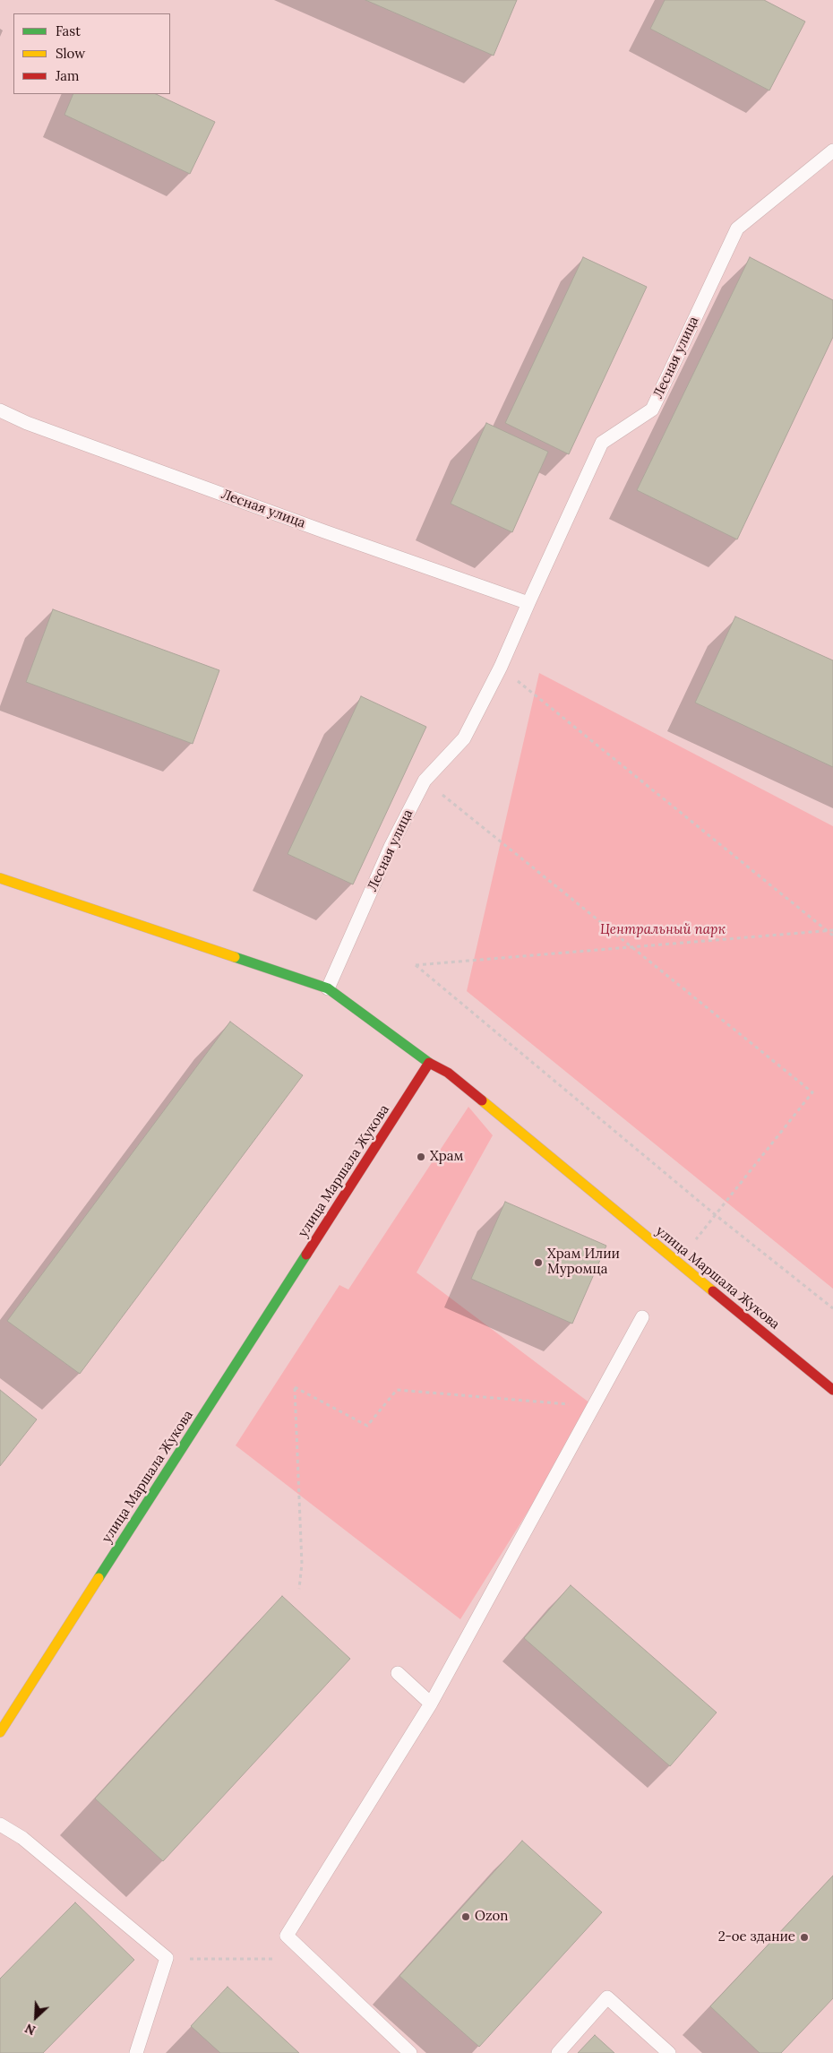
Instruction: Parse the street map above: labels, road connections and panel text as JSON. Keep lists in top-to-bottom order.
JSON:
{
  "streets": {
    "street": ["улица Маршала Жукова"],
    "lane": ["Лесная улица"]
  },
  "parks": ["Центральный парк"],
  "places": [
    "Храм",
    "Храм Илии Муромца",
    "Ozon",
    "2-ое здание"
  ],
  "legend": ["Fast", "Slow", "Jam"],
  "north": "bottom left"
}
